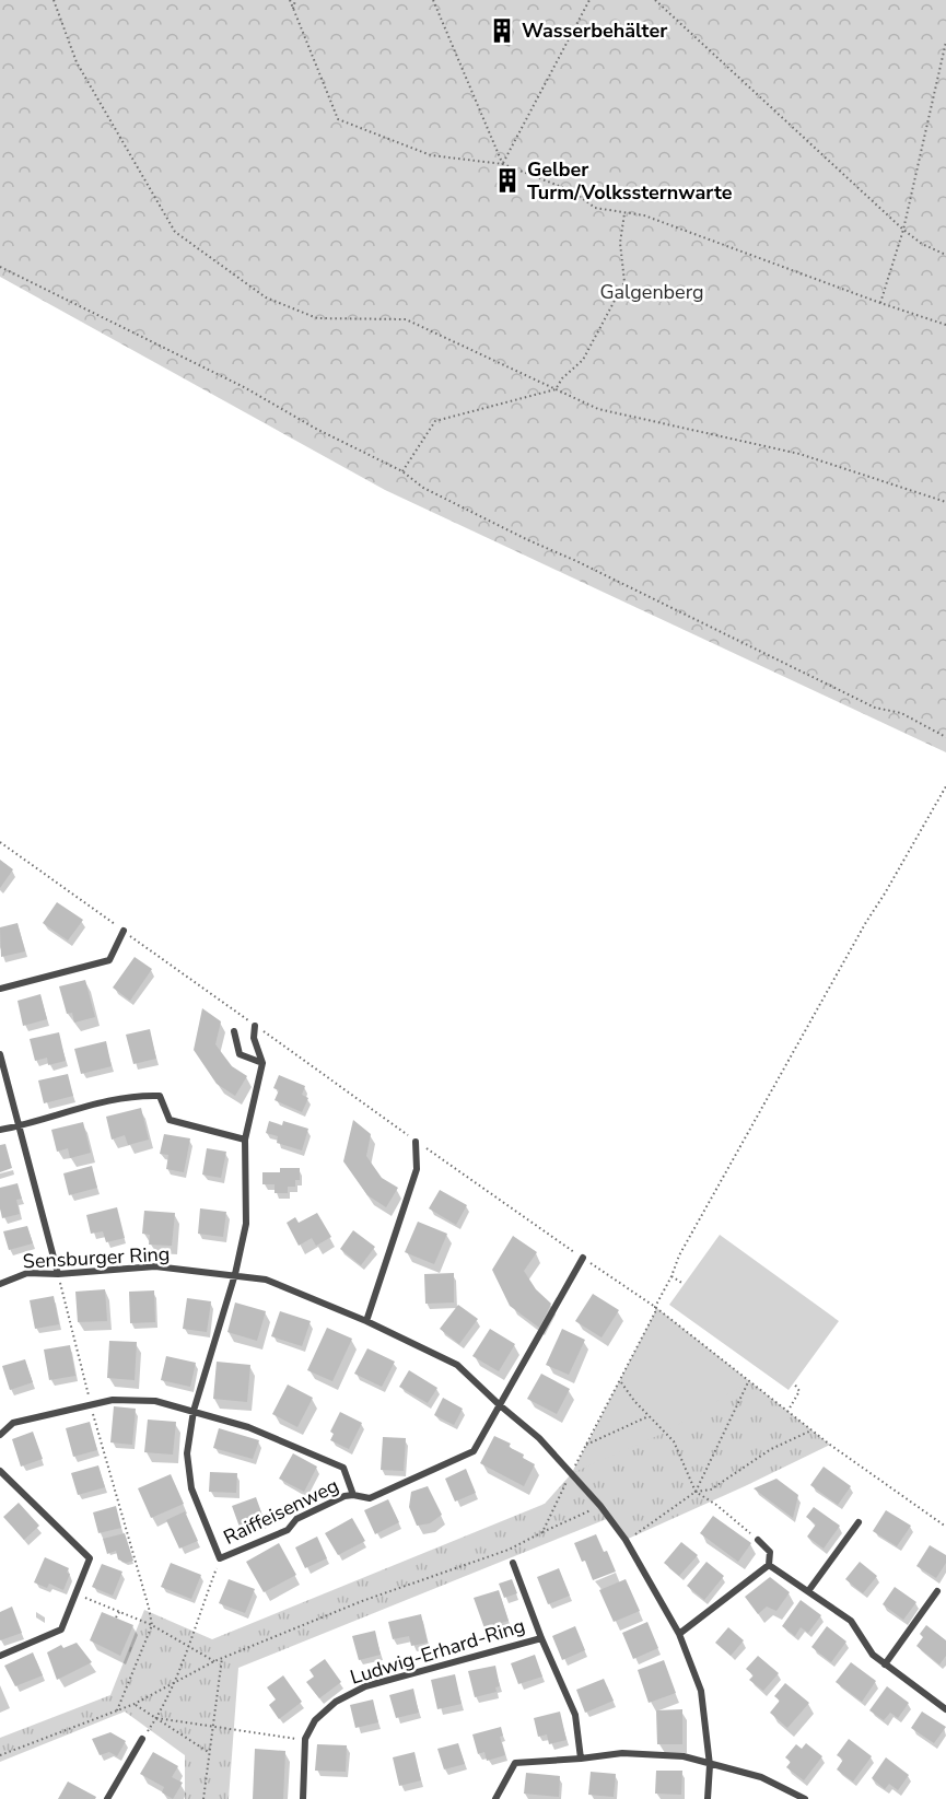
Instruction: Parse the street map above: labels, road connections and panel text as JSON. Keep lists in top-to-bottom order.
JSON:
{
  "streets": {
    "street": ["Sensburger Ring", "Raiffeisenweg", "Ludwig-Erhard-Ring"]
  },
  "crossings": [
    ["Sensburger Ring", "Raiffeisenweg"]
  ],
  "parks": ["Galgenberg"],
  "places": {
    "building": ["Wasserbehälter", "Gelber Turm/Volkssternwarte"]
  }
}
